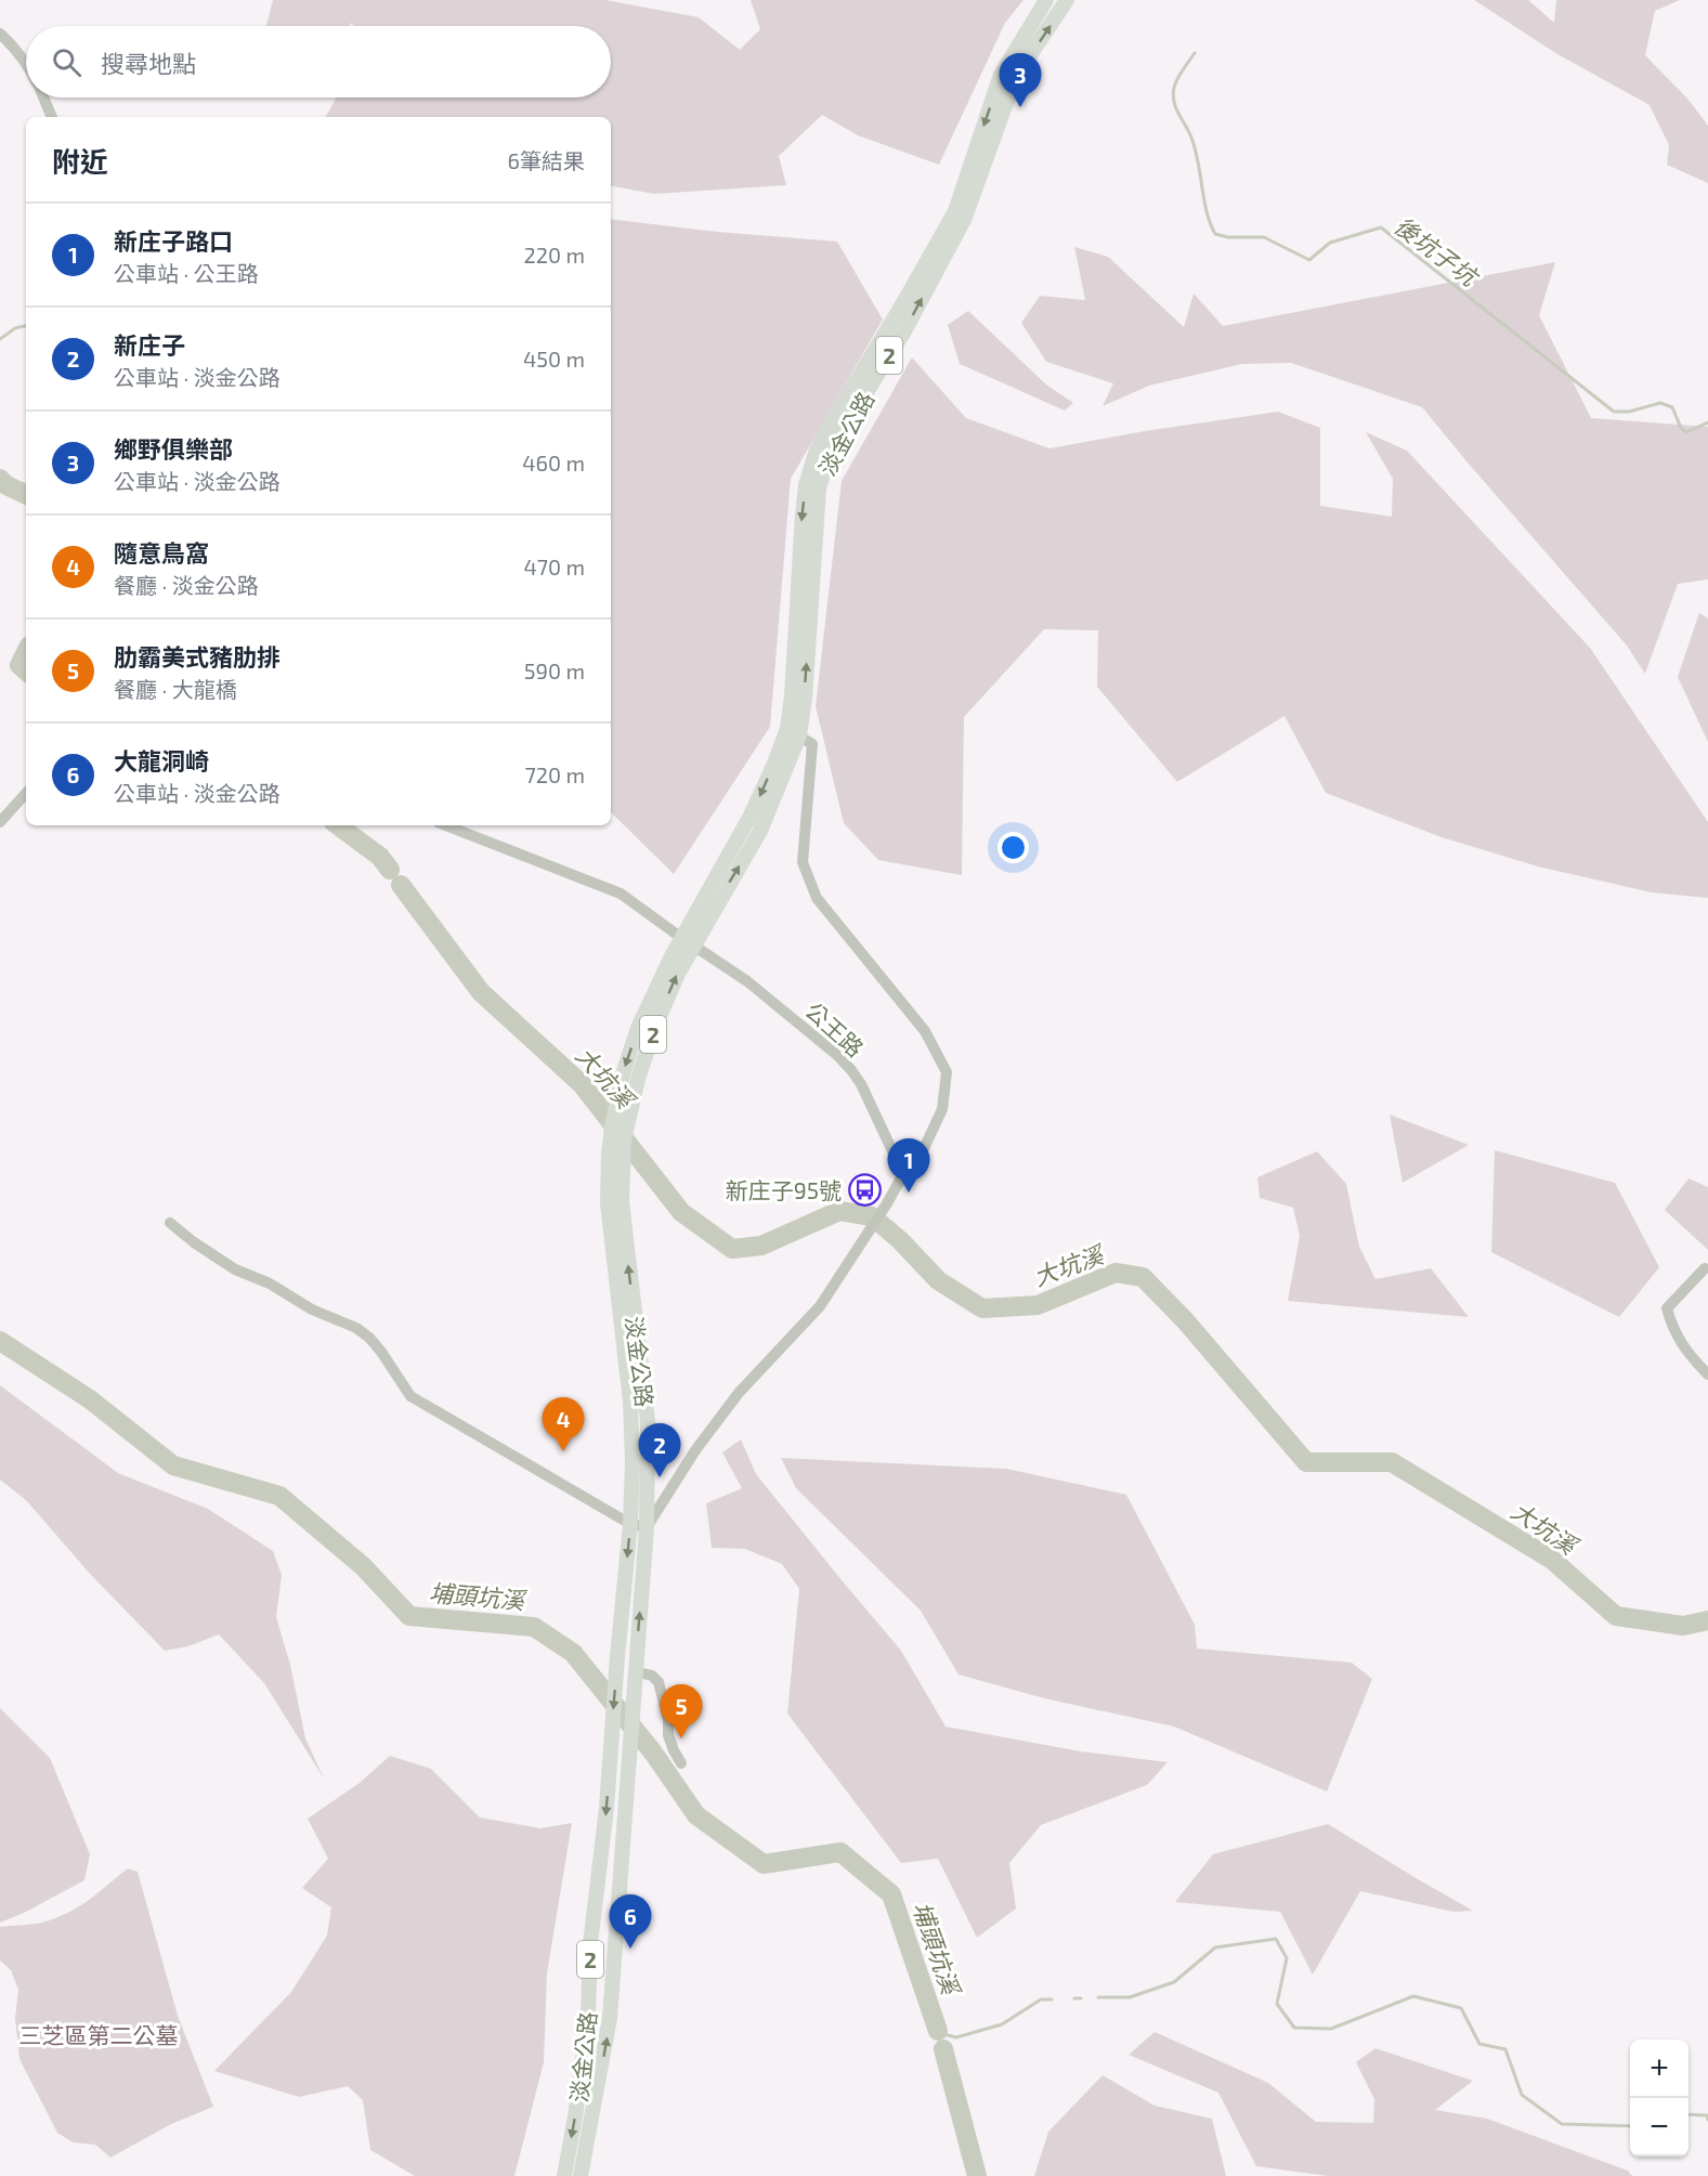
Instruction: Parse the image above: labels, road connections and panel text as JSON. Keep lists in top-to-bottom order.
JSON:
{
  "streets": {
    "main road": ["2", "淡金公路"],
    "street": ["公王路"]
  },
  "water": ["後坑子坑", "大坑溪", "埔頭坑溪"],
  "parks": ["三芝區第二公墓"],
  "places": {
    "bus stop": ["新庄子95號"]
  },
  "page": {
    "search": "搜尋地點",
    "pins": [
      "3",
      "1",
      "4",
      "2",
      "5",
      "6"
    ],
    "heading": ["附近", "6筆結果"],
    "list": [
      {
        "mark": "1",
        "name": "新庄子路口",
        "note": "公車站 · 公王路",
        "value": "220 m"
      },
      {
        "mark": "2",
        "name": "新庄子",
        "note": "公車站 · 淡金公路",
        "value": "450 m"
      },
      {
        "mark": "3",
        "name": "鄉野俱樂部",
        "note": "公車站 · 淡金公路",
        "value": "460 m"
      },
      {
        "mark": "4",
        "name": "隨意鳥窩",
        "note": "餐廳 · 淡金公路",
        "value": "470 m"
      },
      {
        "mark": "5",
        "name": "肋霸美式豬肋排",
        "note": "餐廳 · 大龍橋",
        "value": "590 m"
      },
      {
        "mark": "6",
        "name": "大龍洞崎",
        "note": "公車站 · 淡金公路",
        "value": "720 m"
      }
    ],
    "map_buttons": ["+", "−"]
  }
}
